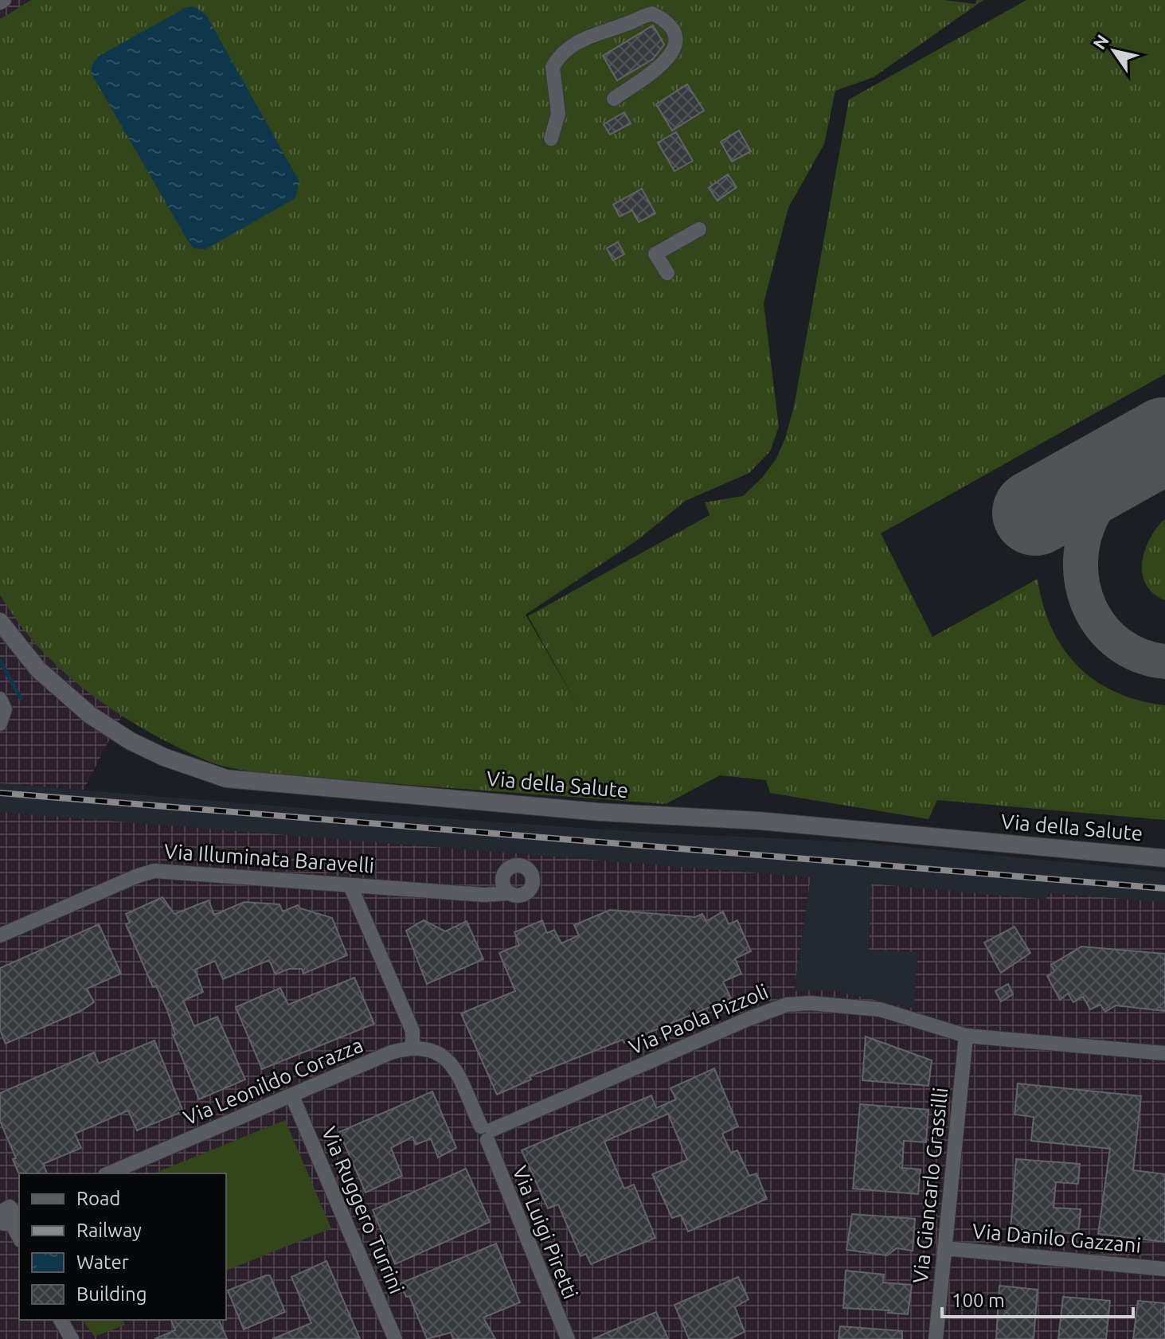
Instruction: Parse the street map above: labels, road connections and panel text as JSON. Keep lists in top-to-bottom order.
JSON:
{
  "streets": {
    "street": [
      "Via della Salute",
      "Via Illuminata Baravelli",
      "Via Paola Pizzoli",
      "Via Leonildo Corazza",
      "Via Giancarlo Grassilli",
      "Via Ruggero Turrini",
      "Via Luigi Piretti",
      "Via Danilo Gazzani"
    ]
  },
  "crossings": [
    ["Via Paola Pizzoli", "Via Giancarlo Grassilli"],
    ["Via Paola Pizzoli", "Via Luigi Piretti"],
    ["Via Leonildo Corazza", "Via Ruggero Turrini"],
    ["Via Leonildo Corazza", "Via Luigi Piretti"],
    ["Via Giancarlo Grassilli", "Via Danilo Gazzani"]
  ],
  "legend": [
    "Road",
    "Railway",
    "Water",
    "Building"
  ],
  "scale_bar": "100 m",
  "north": "top left"
}
